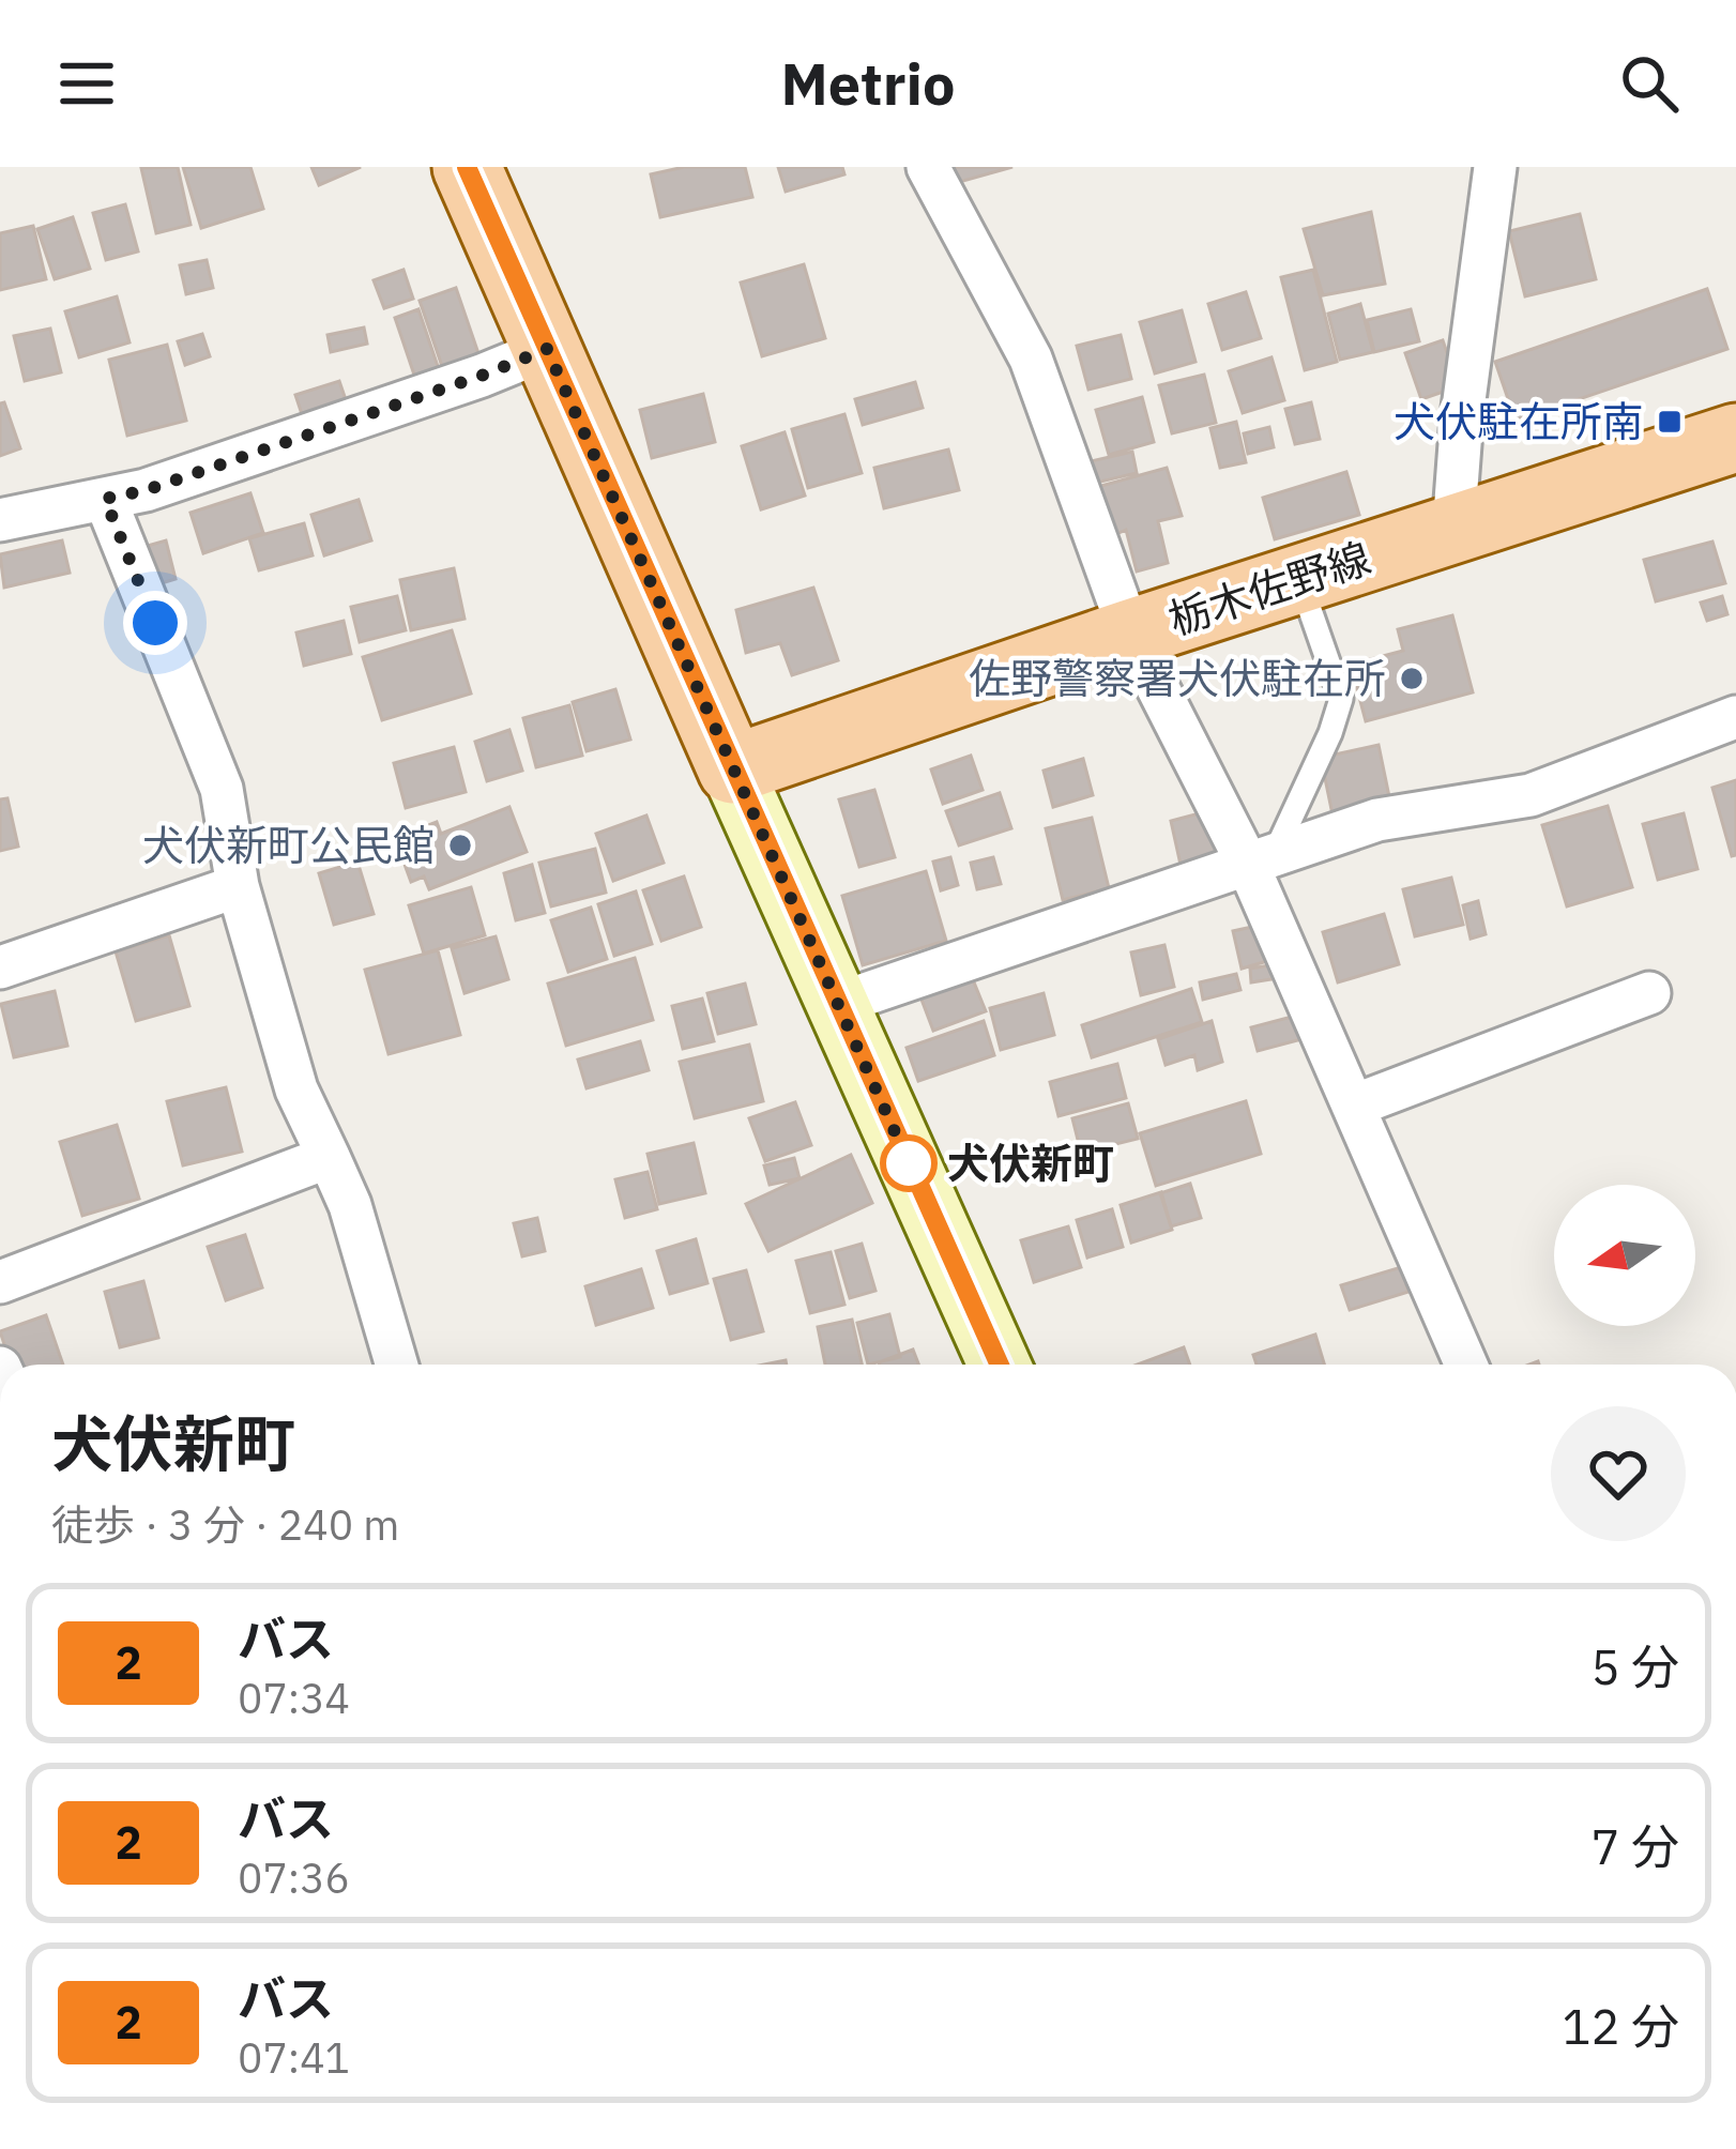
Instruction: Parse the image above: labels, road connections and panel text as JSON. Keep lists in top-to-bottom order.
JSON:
{
  "streets": {
    "main road": ["栃木佐野線"]
  },
  "places": {
    "transit": ["犬伏駐在所南"],
    "other": ["佐野警察署犬伏駐在所", "犬伏新町公民館", "犬伏新町"]
  },
  "lines": ["bus line 2"],
  "north": "left",
  "page": {
    "header": "Metrio",
    "heading": ["犬伏新町", "徒歩 · 3 分 · 240 m"],
    "list": [
      {
        "mark": "2",
        "name": "バス",
        "note": "07:34",
        "value": "5 分"
      },
      {
        "mark": "2",
        "name": "バス",
        "note": "07:36",
        "value": "7 分"
      },
      {
        "mark": "2",
        "name": "バス",
        "note": "07:41",
        "value": "12 分"
      }
    ]
  }
}
